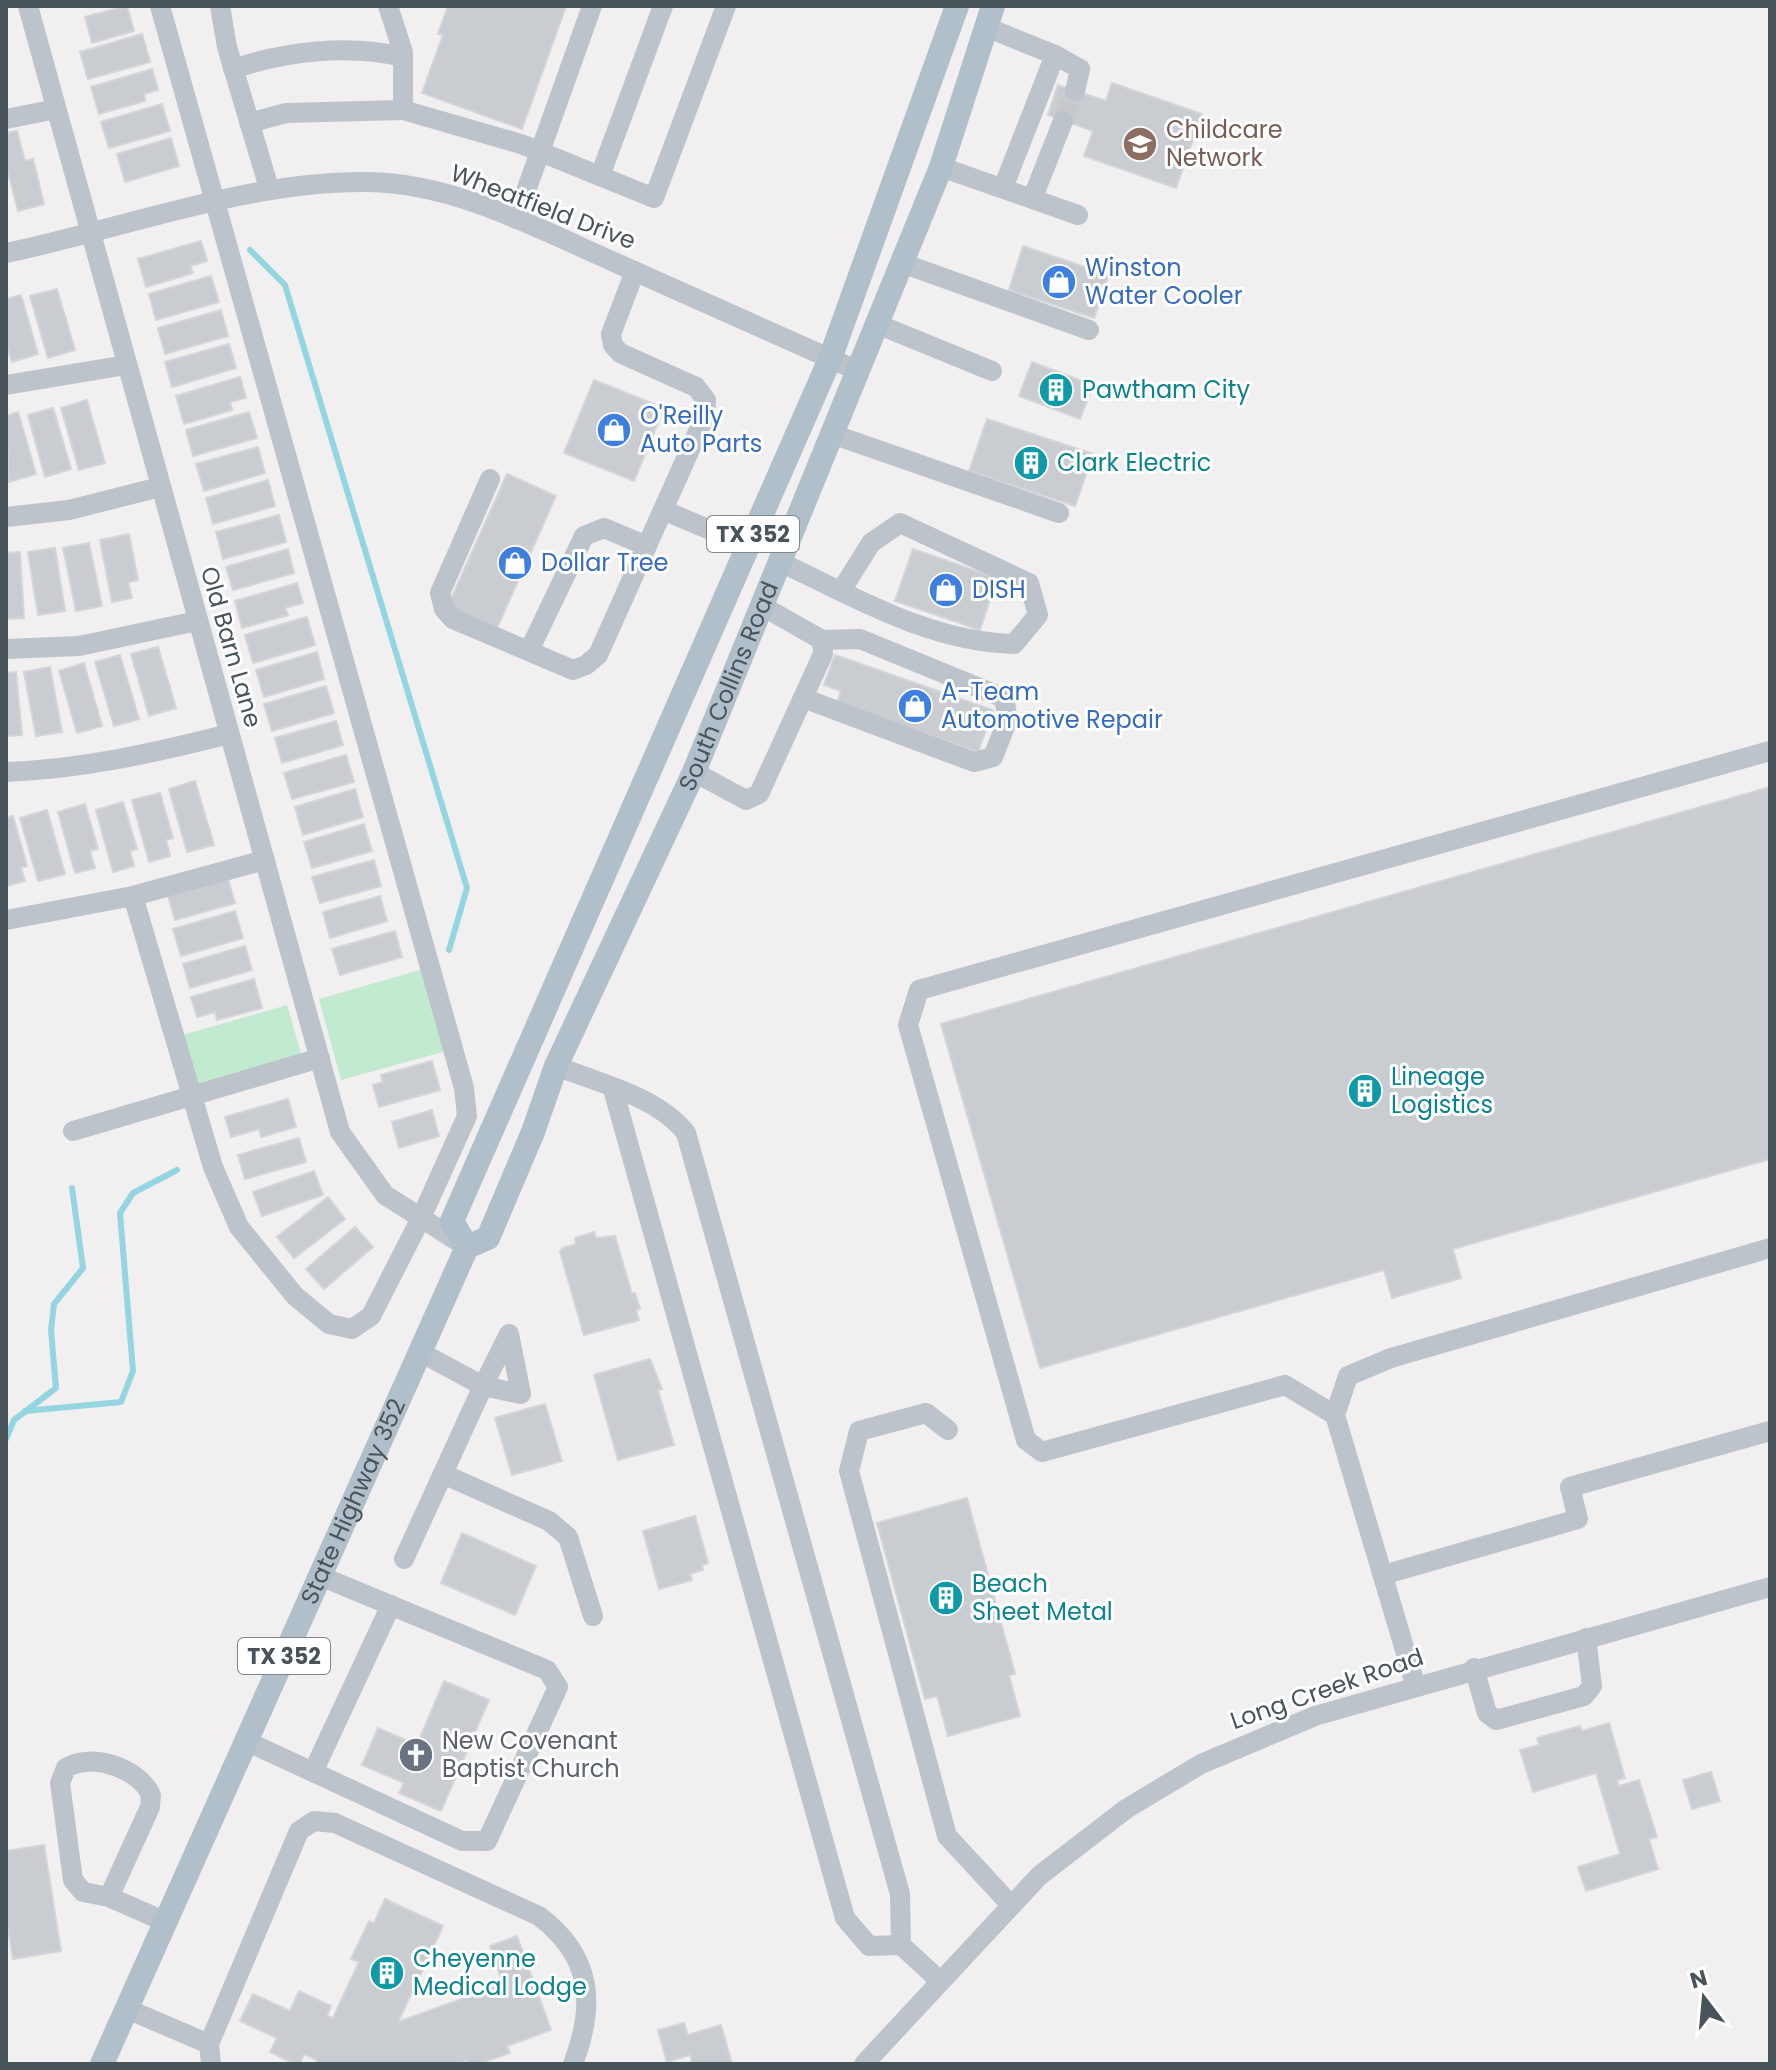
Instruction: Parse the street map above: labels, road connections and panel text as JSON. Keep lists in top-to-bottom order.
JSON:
{
  "streets": {
    "main road": ["TX 352", "South Collins Road", "State Highway 352"],
    "street": ["Wheatfield Drive", "Old Barn Lane", "Long Creek Road"]
  },
  "crossings": [
    ["Wheatfield Drive", "Old Barn Lane"],
    ["Wheatfield Drive", "South Collins Road"],
    ["TX 352", "Old Barn Lane"],
    ["TX 352", "South Collins Road"],
    ["TX 352", "State Highway 352"],
    ["Old Barn Lane", "State Highway 352"],
    ["South Collins Road", "State Highway 352"]
  ],
  "places": {
    "school or university": ["Childcare Network"],
    "shop": [
      "Winston Water Cooler",
      "O'Reilly Auto Parts",
      "Dollar Tree",
      "DISH",
      "A-Team Automotive Repair"
    ],
    "building": [
      "Pawtham City",
      "Clark Electric",
      "Lineage Logistics",
      "Beach Sheet Metal",
      "Cheyenne Medical Lodge"
    ],
    "church": ["New Covenant Baptist Church"]
  },
  "north": "top"
}
